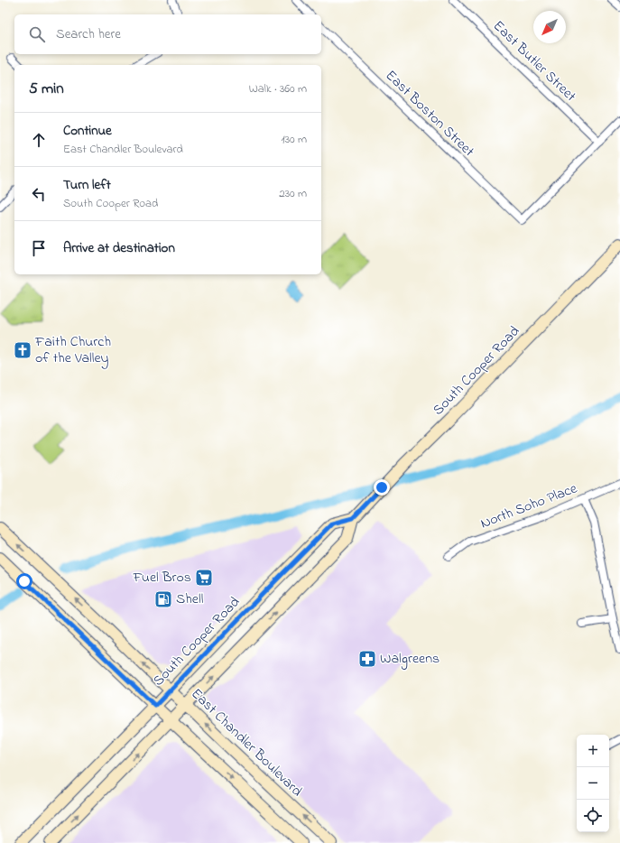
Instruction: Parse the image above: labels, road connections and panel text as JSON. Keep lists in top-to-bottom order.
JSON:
{
  "streets": {
    "main road": ["South Cooper Road", "East Chandler Boulevard"],
    "street": ["East Butler Street", "East Boston Street", "North Soho Place"]
  },
  "crossings": [
    ["East Butler Street", "East Boston Street"],
    ["South Cooper Road", "East Chandler Boulevard"]
  ],
  "places": {
    "church": ["Faith Church of the Valley"],
    "supermarket": ["Fuel Bros"],
    "fuel station": ["Shell"],
    "pharmacy": ["Walgreens"]
  },
  "north": "bottom left",
  "page": {
    "search": "Search here",
    "heading": ["5 min", "Walk · 360 m"],
    "list": [
      ["Continue", "East Chandler Boulevard", "130 m"],
      ["Turn left", "South Cooper Road", "230 m"],
      "Arrive at destination"
    ],
    "map_buttons": ["+", "−"]
  }
}
